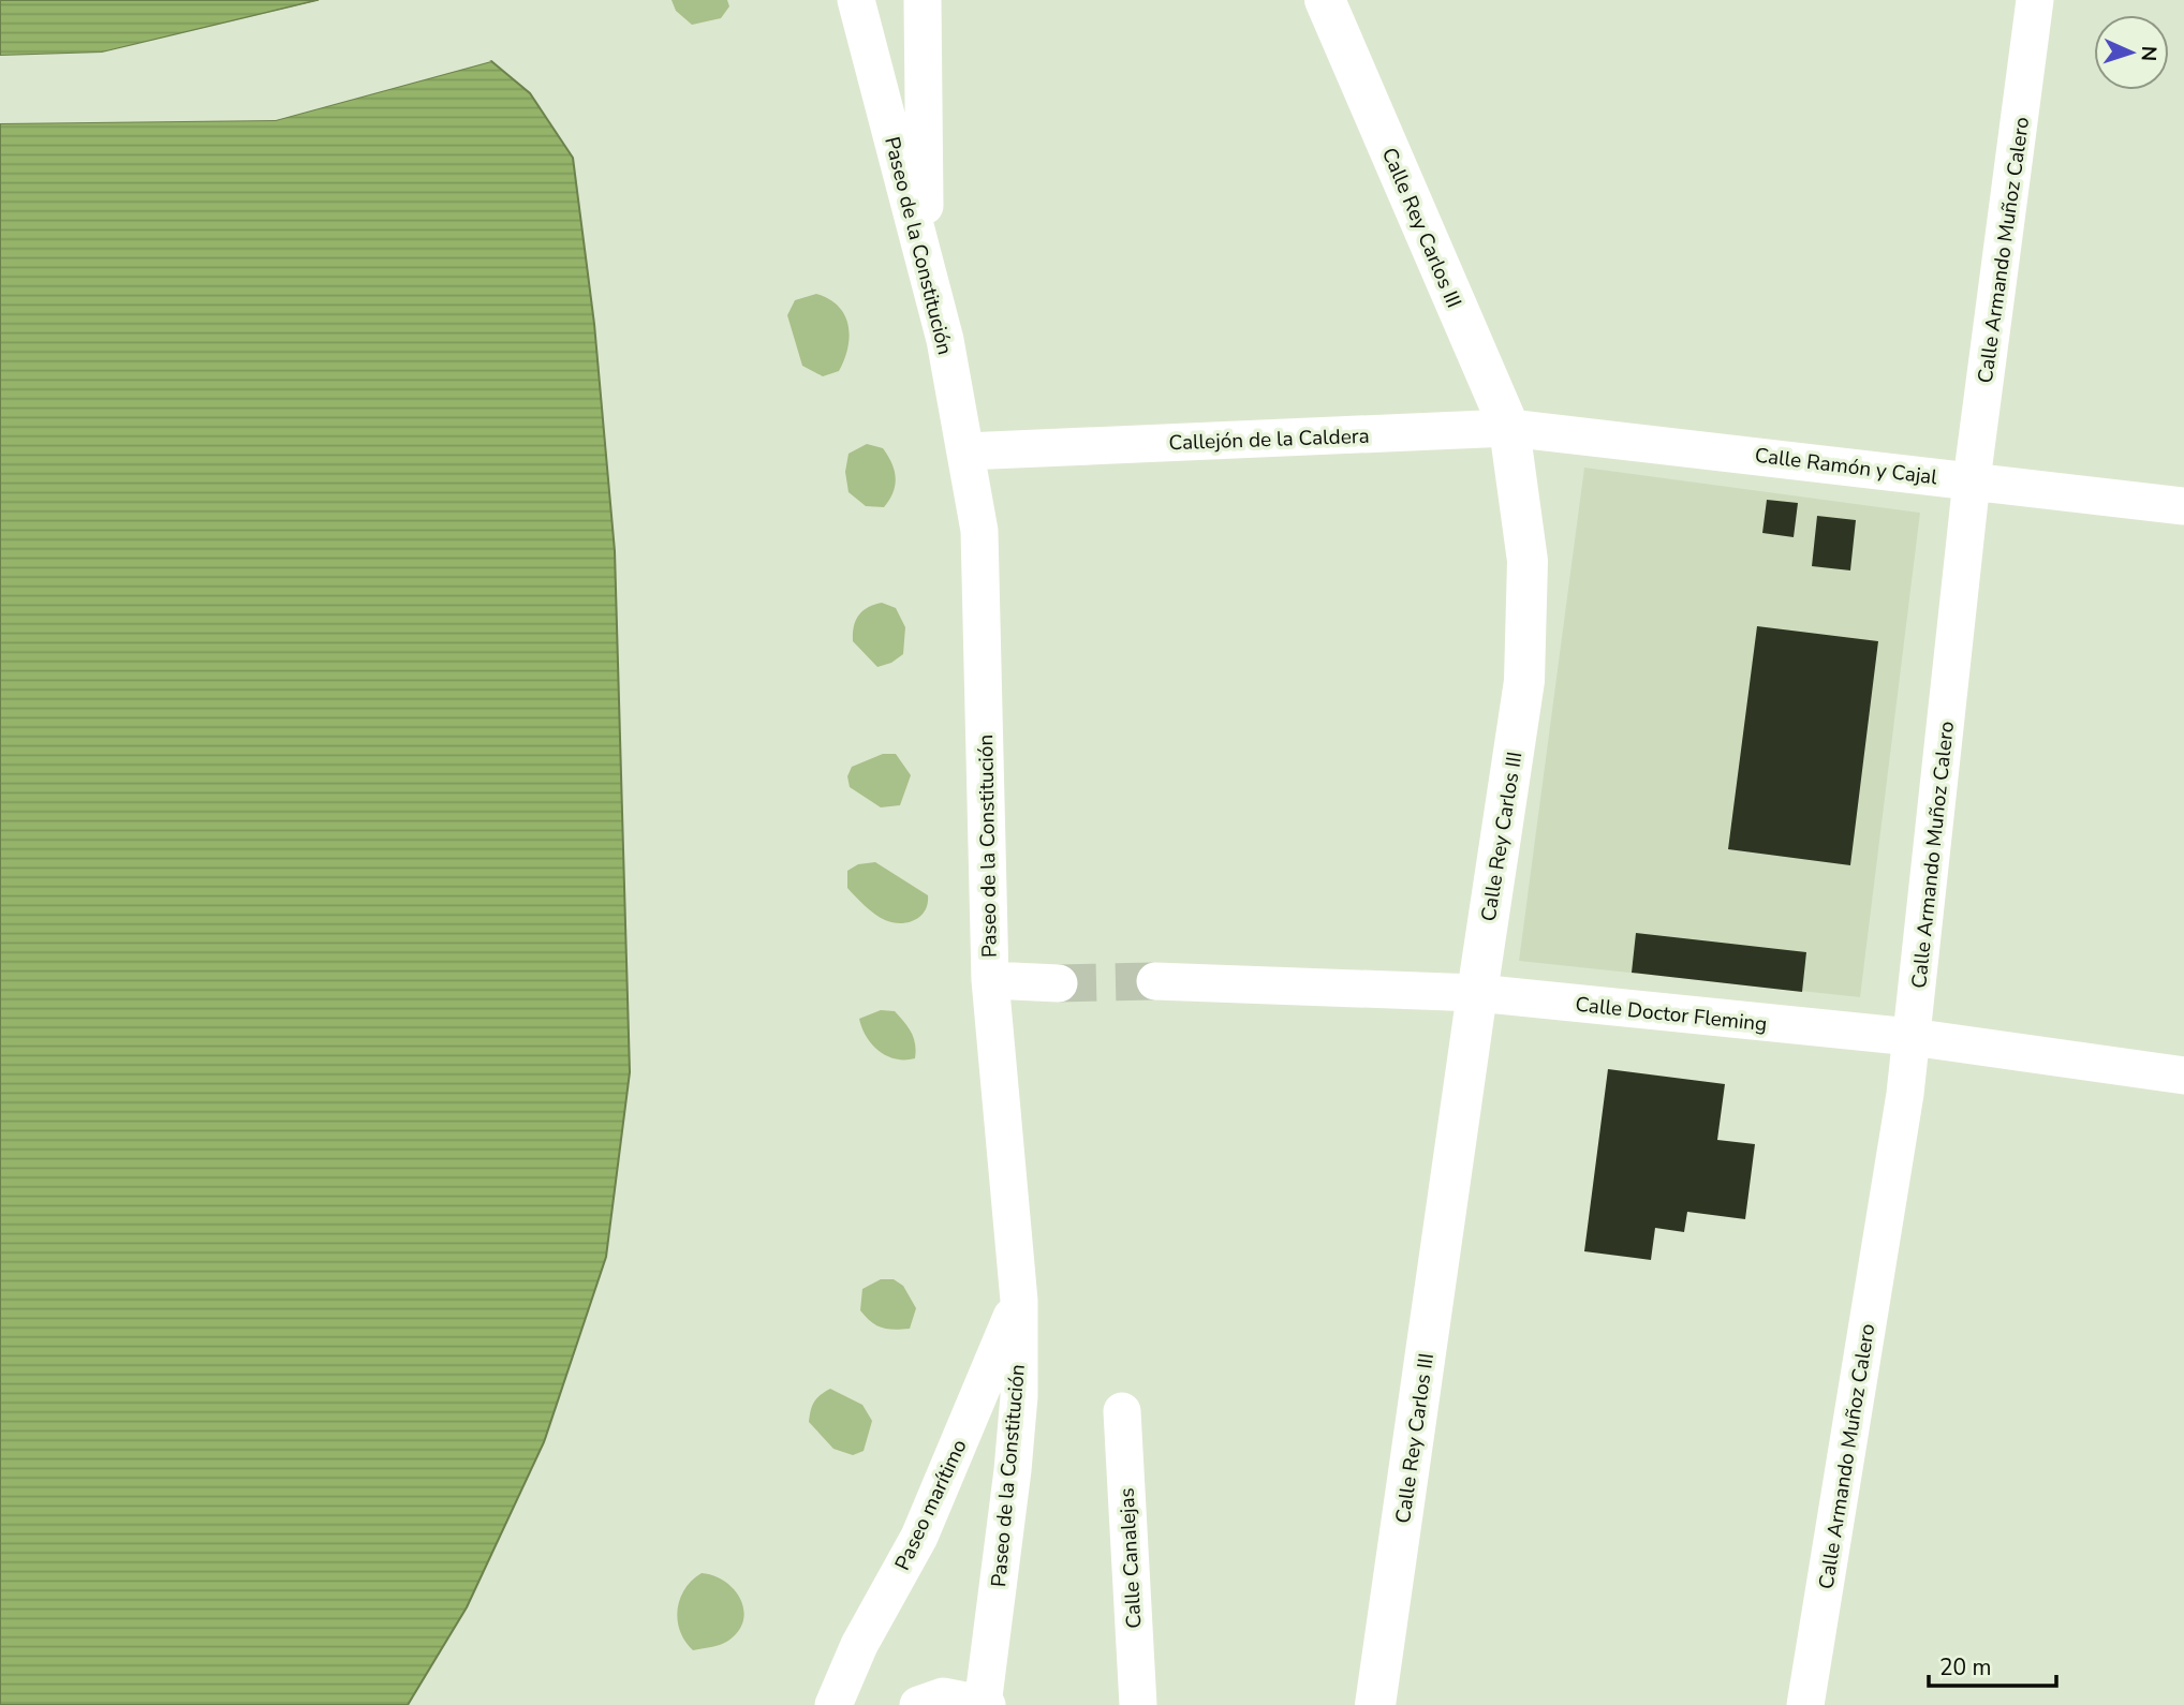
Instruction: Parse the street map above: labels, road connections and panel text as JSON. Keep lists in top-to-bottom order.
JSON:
{
  "streets": {
    "main road": ["Calle Rey Carlos III"],
    "street": [
      "Paseo de la Constitución",
      "Calle Armando Muñoz Calero",
      "Callejón de la Caldera",
      "Calle Ramón y Cajal",
      "Calle Doctor Fleming",
      "Paseo marítimo",
      "Calle Canalejas"
    ]
  },
  "crossings": [
    ["Calle Rey Carlos III", "Callejón de la Caldera"],
    ["Calle Rey Carlos III", "Calle Ramón y Cajal"],
    ["Calle Rey Carlos III", "Calle Doctor Fleming"],
    ["Paseo de la Constitución", "Callejón de la Caldera"],
    ["Paseo de la Constitución", "Paseo marítimo"],
    ["Calle Armando Muñoz Calero", "Calle Ramón y Cajal"],
    ["Calle Armando Muñoz Calero", "Calle Doctor Fleming"],
    ["Callejón de la Caldera", "Calle Ramón y Cajal"]
  ],
  "scale_bar": "20 m",
  "north": "right"
}
